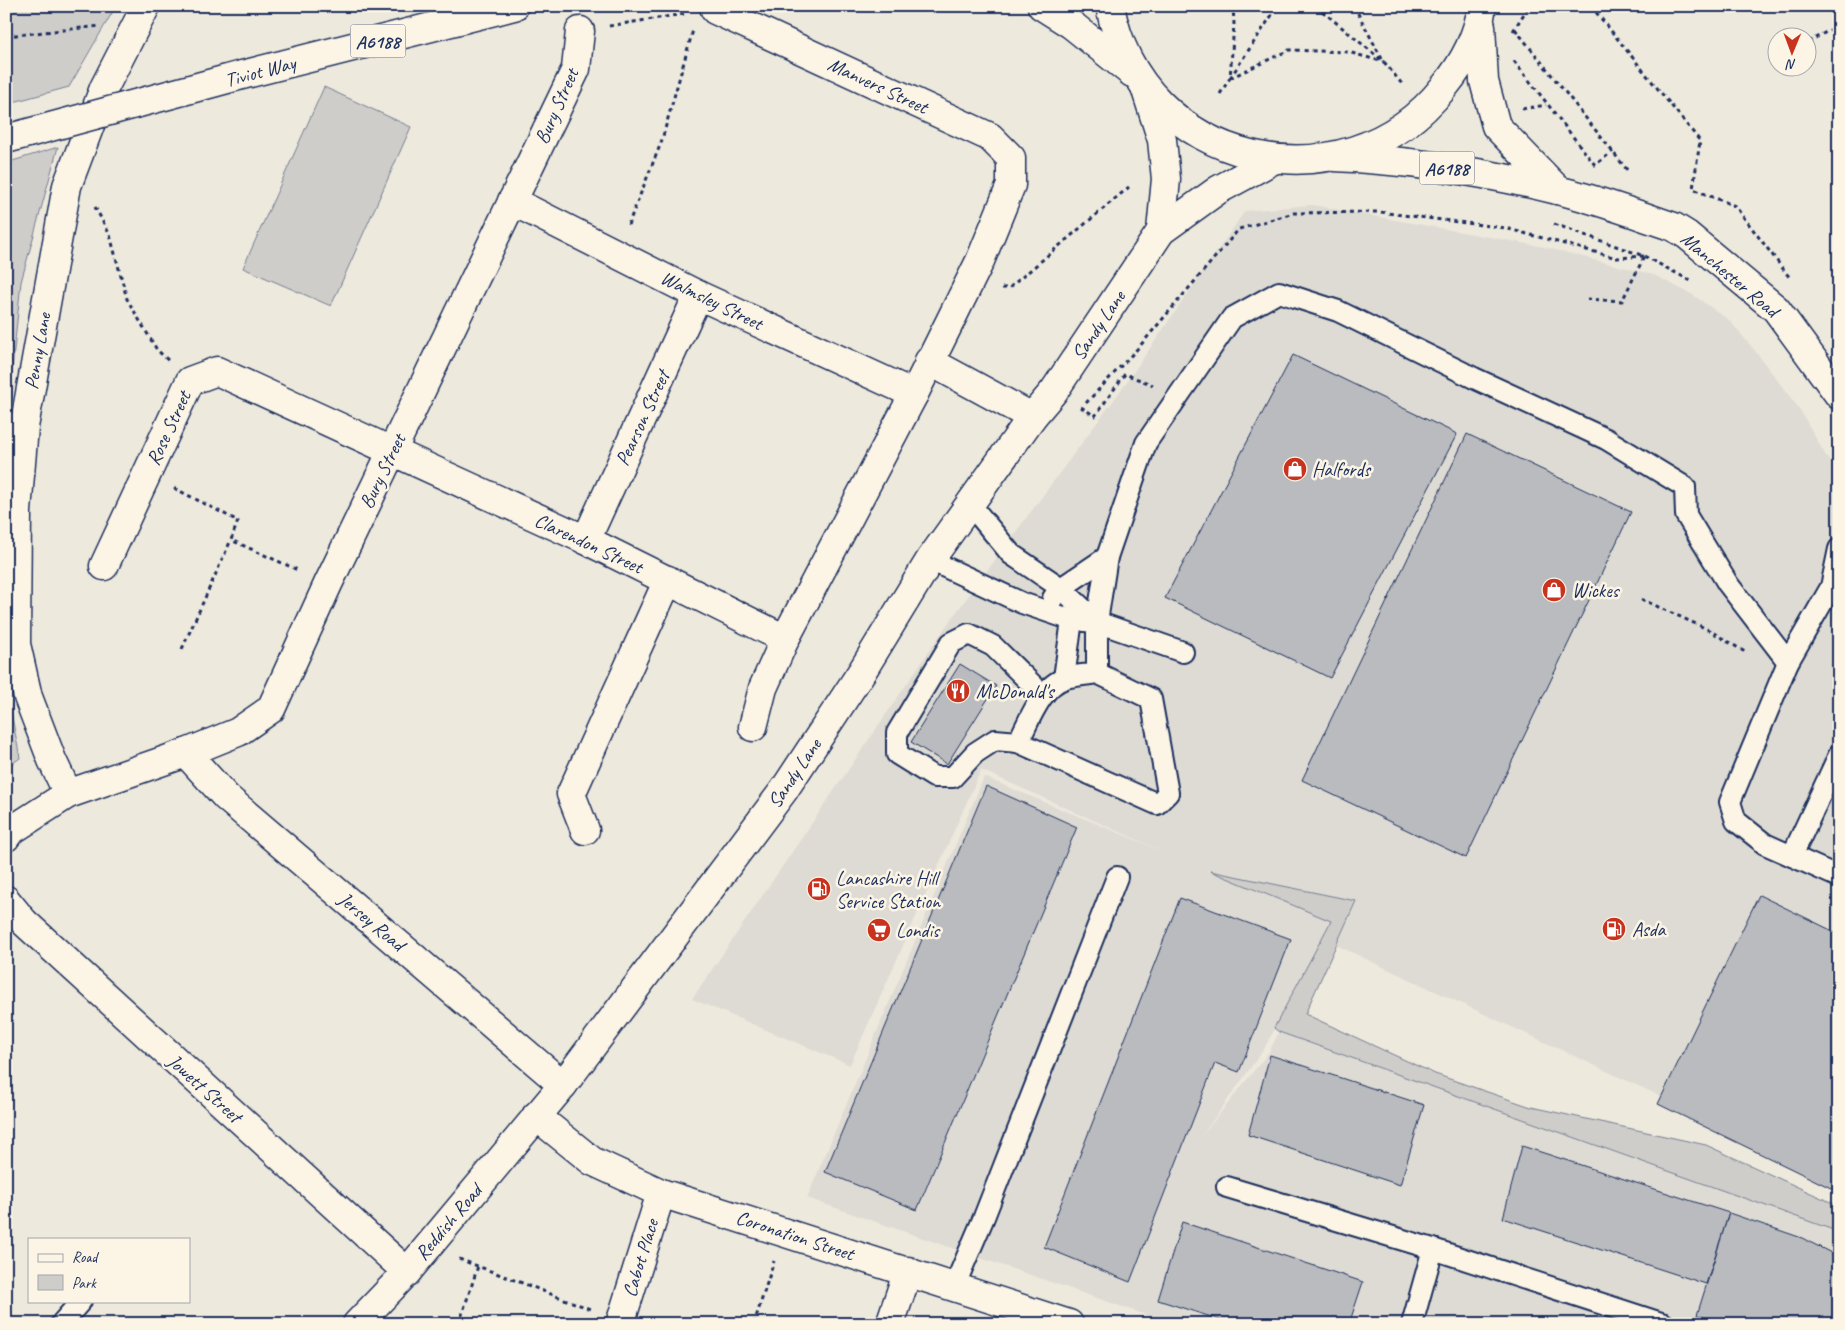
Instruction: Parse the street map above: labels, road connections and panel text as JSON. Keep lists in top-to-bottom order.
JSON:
{
  "streets": {
    "street": [
      "A6188",
      "Tiviot Way",
      "Manvers Street",
      "Bury Street",
      "Manchester Road",
      "Walmsley Street",
      "Sandy Lane",
      "Penny Lane",
      "Pearson Street",
      "Rose Street",
      "Clarendon Street",
      "Jersey Road",
      "Jowett Street",
      "Reddish Road",
      "Coronation Street",
      "Cabot Place"
    ]
  },
  "crossings": [
    ["Bury Street", "Walmsley Street"],
    ["Bury Street", "Penny Lane"],
    ["Bury Street", "Rose Street"],
    ["Bury Street", "Clarendon Street"],
    ["Bury Street", "Jersey Road"],
    ["Walmsley Street", "Pearson Street"],
    ["Sandy Lane", "Jersey Road"],
    ["Sandy Lane", "Reddish Road"],
    ["Sandy Lane", "Coronation Street"],
    ["Pearson Street", "Clarendon Street"],
    ["Rose Street", "Clarendon Street"],
    ["Jowett Street", "Reddish Road"],
    ["Reddish Road", "Coronation Street"],
    ["Coronation Street", "Cabot Place"]
  ],
  "places": {
    "shop": ["Halfords", "Wickes"],
    "restaurant": ["McDonald's"],
    "fuel station": ["Lancashire Hill Service Station", "Asda"],
    "supermarket": ["Londis"]
  },
  "legend": ["Road", "Park"],
  "north": "bottom"
}
